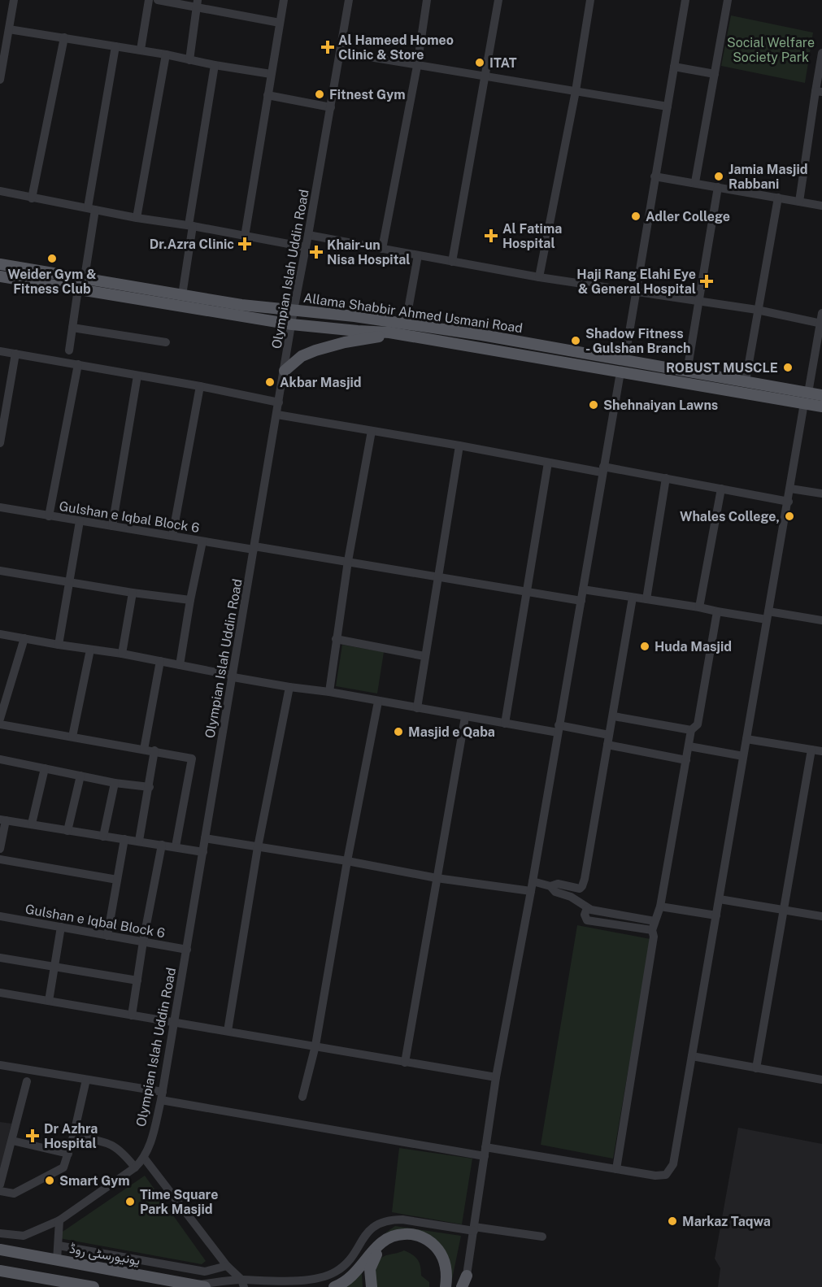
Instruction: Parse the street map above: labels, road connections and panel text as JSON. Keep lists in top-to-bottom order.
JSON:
{
  "streets": {
    "main road": ["Allama Shabbir Ahmed Usmani Road", "یونیورسٹی روڈ"],
    "street": ["Olympian Islah Uddin Road", "Gulshan e Iqbal Block 6"]
  },
  "crossings": [
    ["Olympian Islah Uddin Road", "Allama Shabbir Ahmed Usmani Road"],
    ["Olympian Islah Uddin Road", "Gulshan e Iqbal Block 6"]
  ],
  "parks": ["Social Welfare Society Park"],
  "places": {
    "health": [
      "Al Hameed Homeo Clinic & Store",
      "Al Fatima Hospital",
      "Dr.Azra Clinic",
      "Khair-un Nisa Hospital",
      "Haji Rang Elahi Eye & General Hospital",
      "Dr Azhra Hospital"
    ],
    "other": [
      "ITAT",
      "Fitnest Gym",
      "Jamia Masjid Rabbani",
      "Adler College",
      "Weider Gym & Fitness Club",
      "Shadow Fitness - Gulshan Branch",
      "ROBUST MUSCLE",
      "Akbar Masjid",
      "Shehnaiyan Lawns",
      "Whales College,",
      "Huda Masjid",
      "Masjid e Qaba",
      "Smart Gym",
      "Time Square Park Masjid",
      "Markaz Taqwa"
    ]
  }
}
